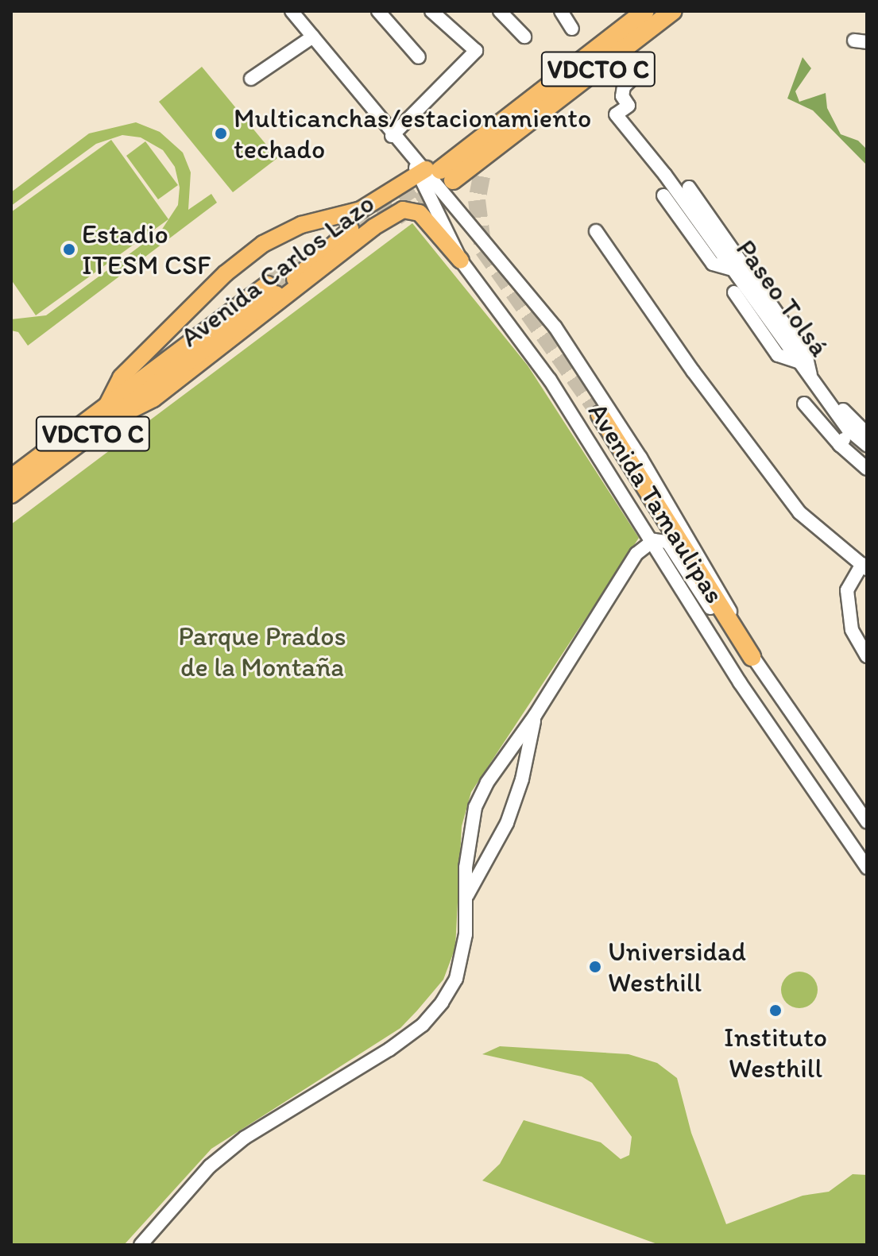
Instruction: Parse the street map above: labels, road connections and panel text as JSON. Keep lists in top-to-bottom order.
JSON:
{
  "streets": {
    "highway": ["VDCTO C", "Avenida Carlos Lazo"],
    "street": ["Paseo Tolsá", "Avenida Tamaulipas"]
  },
  "crossings": [
    ["Avenida Carlos Lazo", "Avenida Tamaulipas"]
  ],
  "parks": ["Parque Prados de la Montaña"],
  "places": [
    "Multicanchas/estacionamiento techado",
    "Estadio ITESM CSF",
    "Universidad Westhill",
    "Instituto Westhill"
  ]
}
